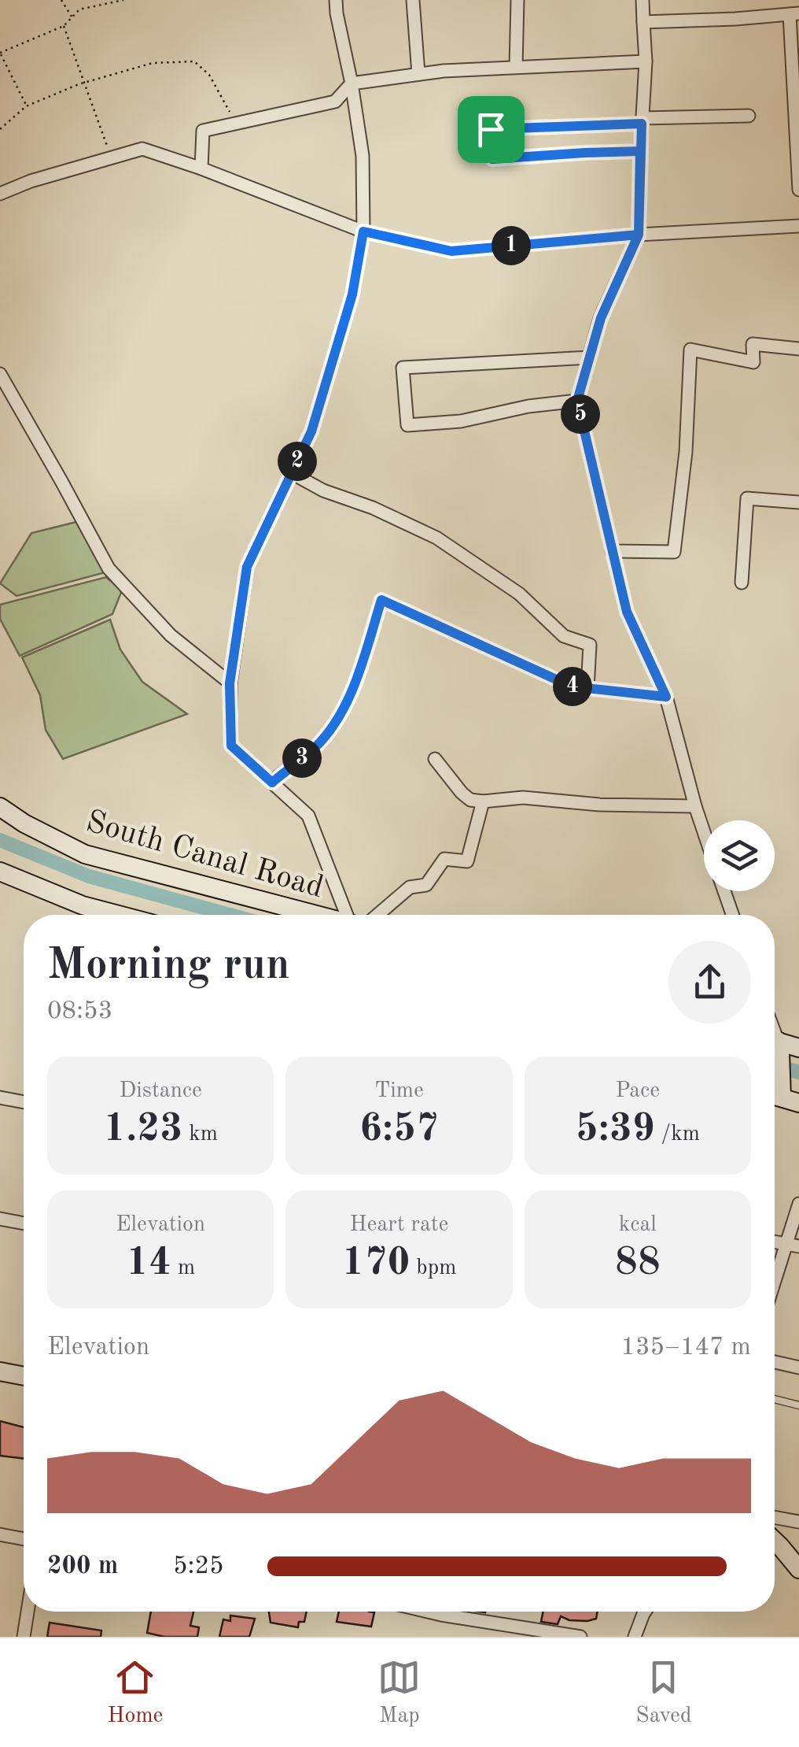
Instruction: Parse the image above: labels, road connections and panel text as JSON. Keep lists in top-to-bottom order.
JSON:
{
  "streets": {
    "main road": ["South Canal Road"]
  },
  "page": {
    "pins": [
      "1",
      "5",
      "2",
      "4",
      "3"
    ],
    "heading": ["Morning run", "08:53"],
    "stats": [
      ["Distance", "1.23 km"],
      ["Time", "6:57"],
      ["Pace", "5:39 /km"],
      ["Elevation", "14 m"],
      ["Heart rate", "170 bpm"],
      ["kcal", "88"]
    ],
    "chart": ["Elevation", "135–147 m"],
    "list": [
      {
        "name": "200 m",
        "note": "5:25"
      }
    ],
    "tabs": ["Home", "Map", "Saved"]
  }
}
